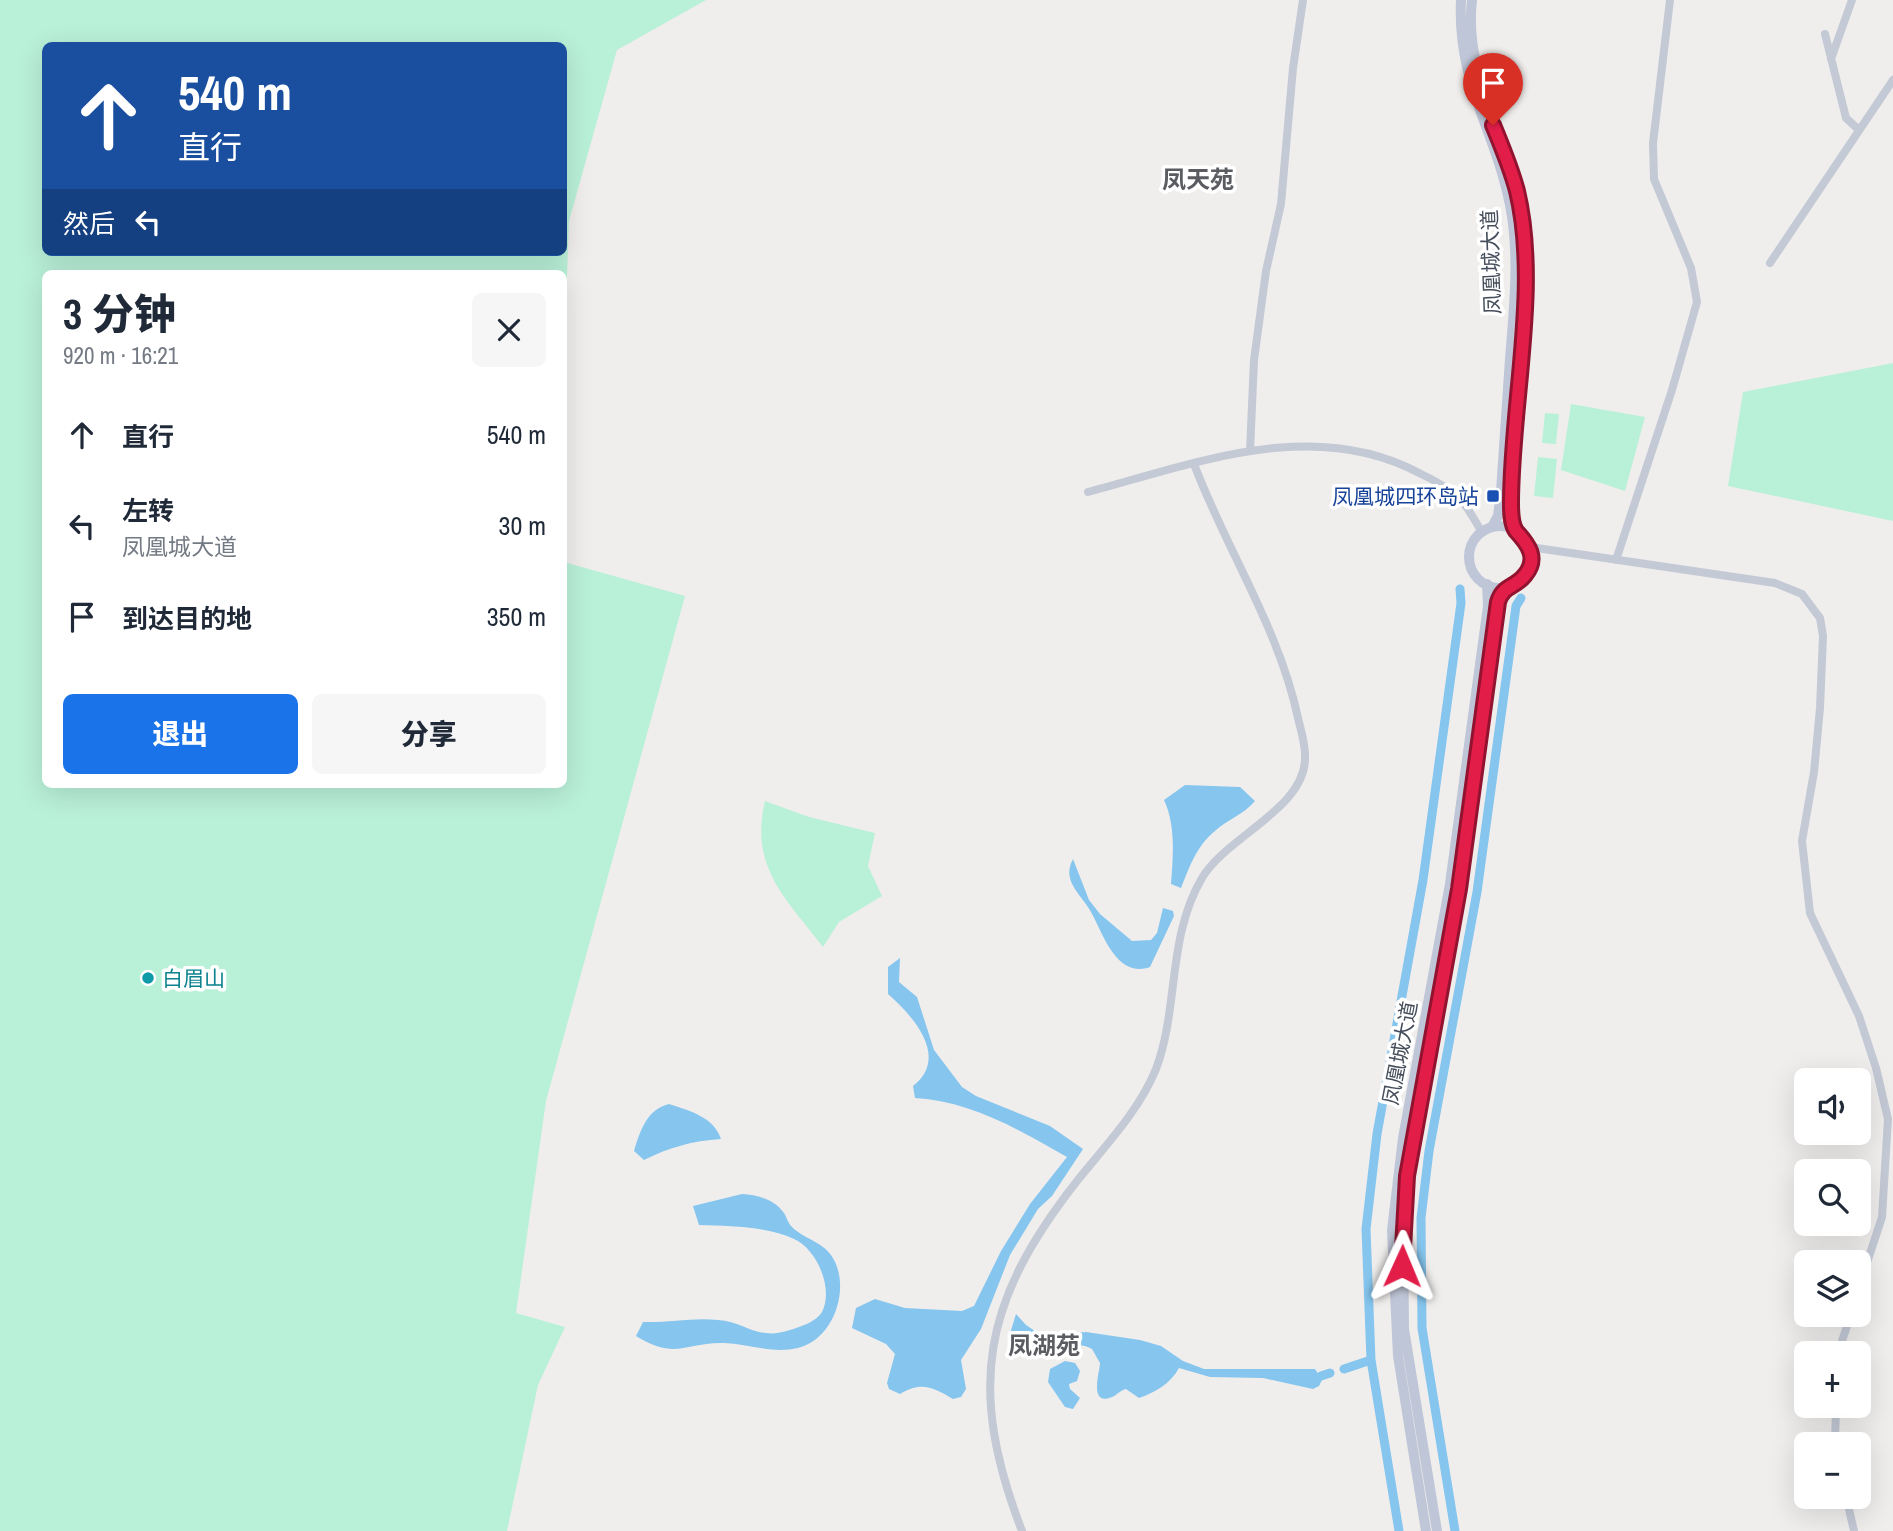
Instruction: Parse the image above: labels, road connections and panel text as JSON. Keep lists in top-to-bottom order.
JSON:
{
  "streets": {
    "main road": ["凤凰城大道"]
  },
  "districts": ["凤天苑", "凤湖苑"],
  "places": {
    "transit": ["凤凰城四环岛站"],
    "other": ["白眉山"]
  },
  "page": {
    "turn": ["540 m", "直行"],
    "then": "然后",
    "heading": ["3 分钟", "920 m · 16:21"],
    "list": [
      {
        "name": "直行",
        "value": "540 m"
      },
      {
        "name": "左转",
        "note": "凤凰城大道",
        "value": "30 m"
      },
      {
        "name": "到达目的地",
        "value": "350 m"
      }
    ],
    "buttons": ["退出", "分享"],
    "map_buttons": ["+", "−"]
  }
}
